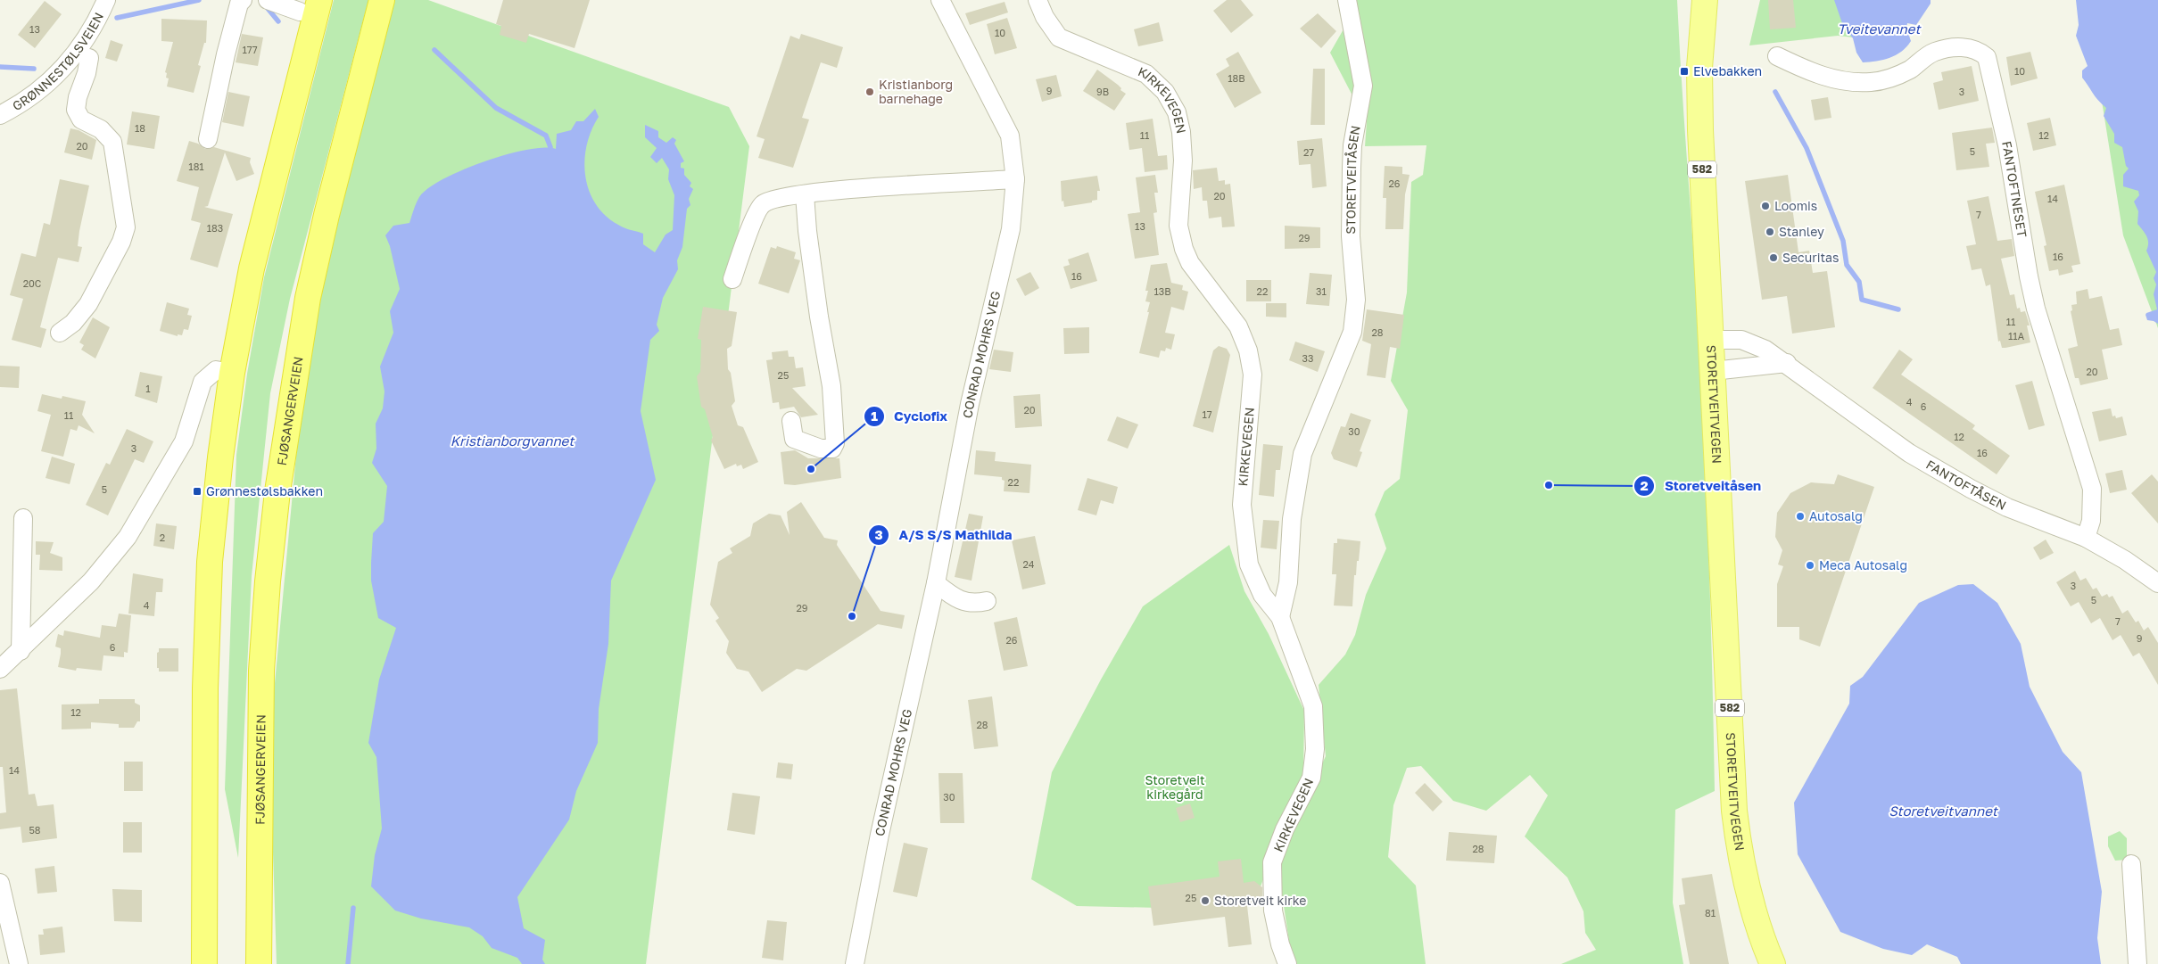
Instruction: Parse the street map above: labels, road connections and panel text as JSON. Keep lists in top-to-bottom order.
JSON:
{
  "streets": {
    "highway": ["FJØSANGERVEIEN"],
    "main road": ["582", "STORETVEITVEGEN"],
    "street": [
      "GRØNNESTØLSVEIEN",
      "KIRKEVEGEN",
      "STORETVEITÅSEN",
      "FANTOFTNESET",
      "CONRAD MOHRS VEG",
      "FANTOFTÅSEN"
    ]
  },
  "crossings": [
    ["KIRKEVEGEN", "STORETVEITÅSEN"],
    ["FANTOFTNESET", "FANTOFTÅSEN"],
    ["STORETVEITVEGEN", "FANTOFTÅSEN"]
  ],
  "water": ["Tveitevannet", "Kristianborgvannet", "Storetveitvannet"],
  "parks": ["Storetveit kirkegård"],
  "places": {
    "transit": ["Elvebakken", "Grønnestølsbakken"],
    "other": [
      "Kristianborg barnehage",
      "Loomis",
      "Stanley",
      "Securitas",
      "Cyclofix",
      "Storetveitåsen",
      "Autosalg",
      "Meca Autosalg",
      "A/S S/S Mathilda",
      "Storetveit kirke"
    ]
  },
  "house_numbers": [
    "13",
    "10",
    "177",
    "10",
    "18B",
    "9",
    "9B",
    "3",
    "18",
    "11",
    "12",
    "20",
    "5",
    "27",
    "181",
    "26",
    "20",
    "14",
    "7",
    "13",
    "183",
    "29",
    "16",
    "16",
    "20C",
    "13B",
    "22",
    "31",
    "11",
    "28",
    "11A",
    "33",
    "20",
    "25",
    "1",
    "4",
    "6",
    "20",
    "17",
    "11",
    "30",
    "12",
    "3",
    "16",
    "22",
    "5",
    "2",
    "24",
    "3",
    "5",
    "4",
    "29",
    "7",
    "9",
    "26",
    "6",
    "12",
    "28",
    "14",
    "30",
    "58",
    "28",
    "25",
    "81"
  ]
}
